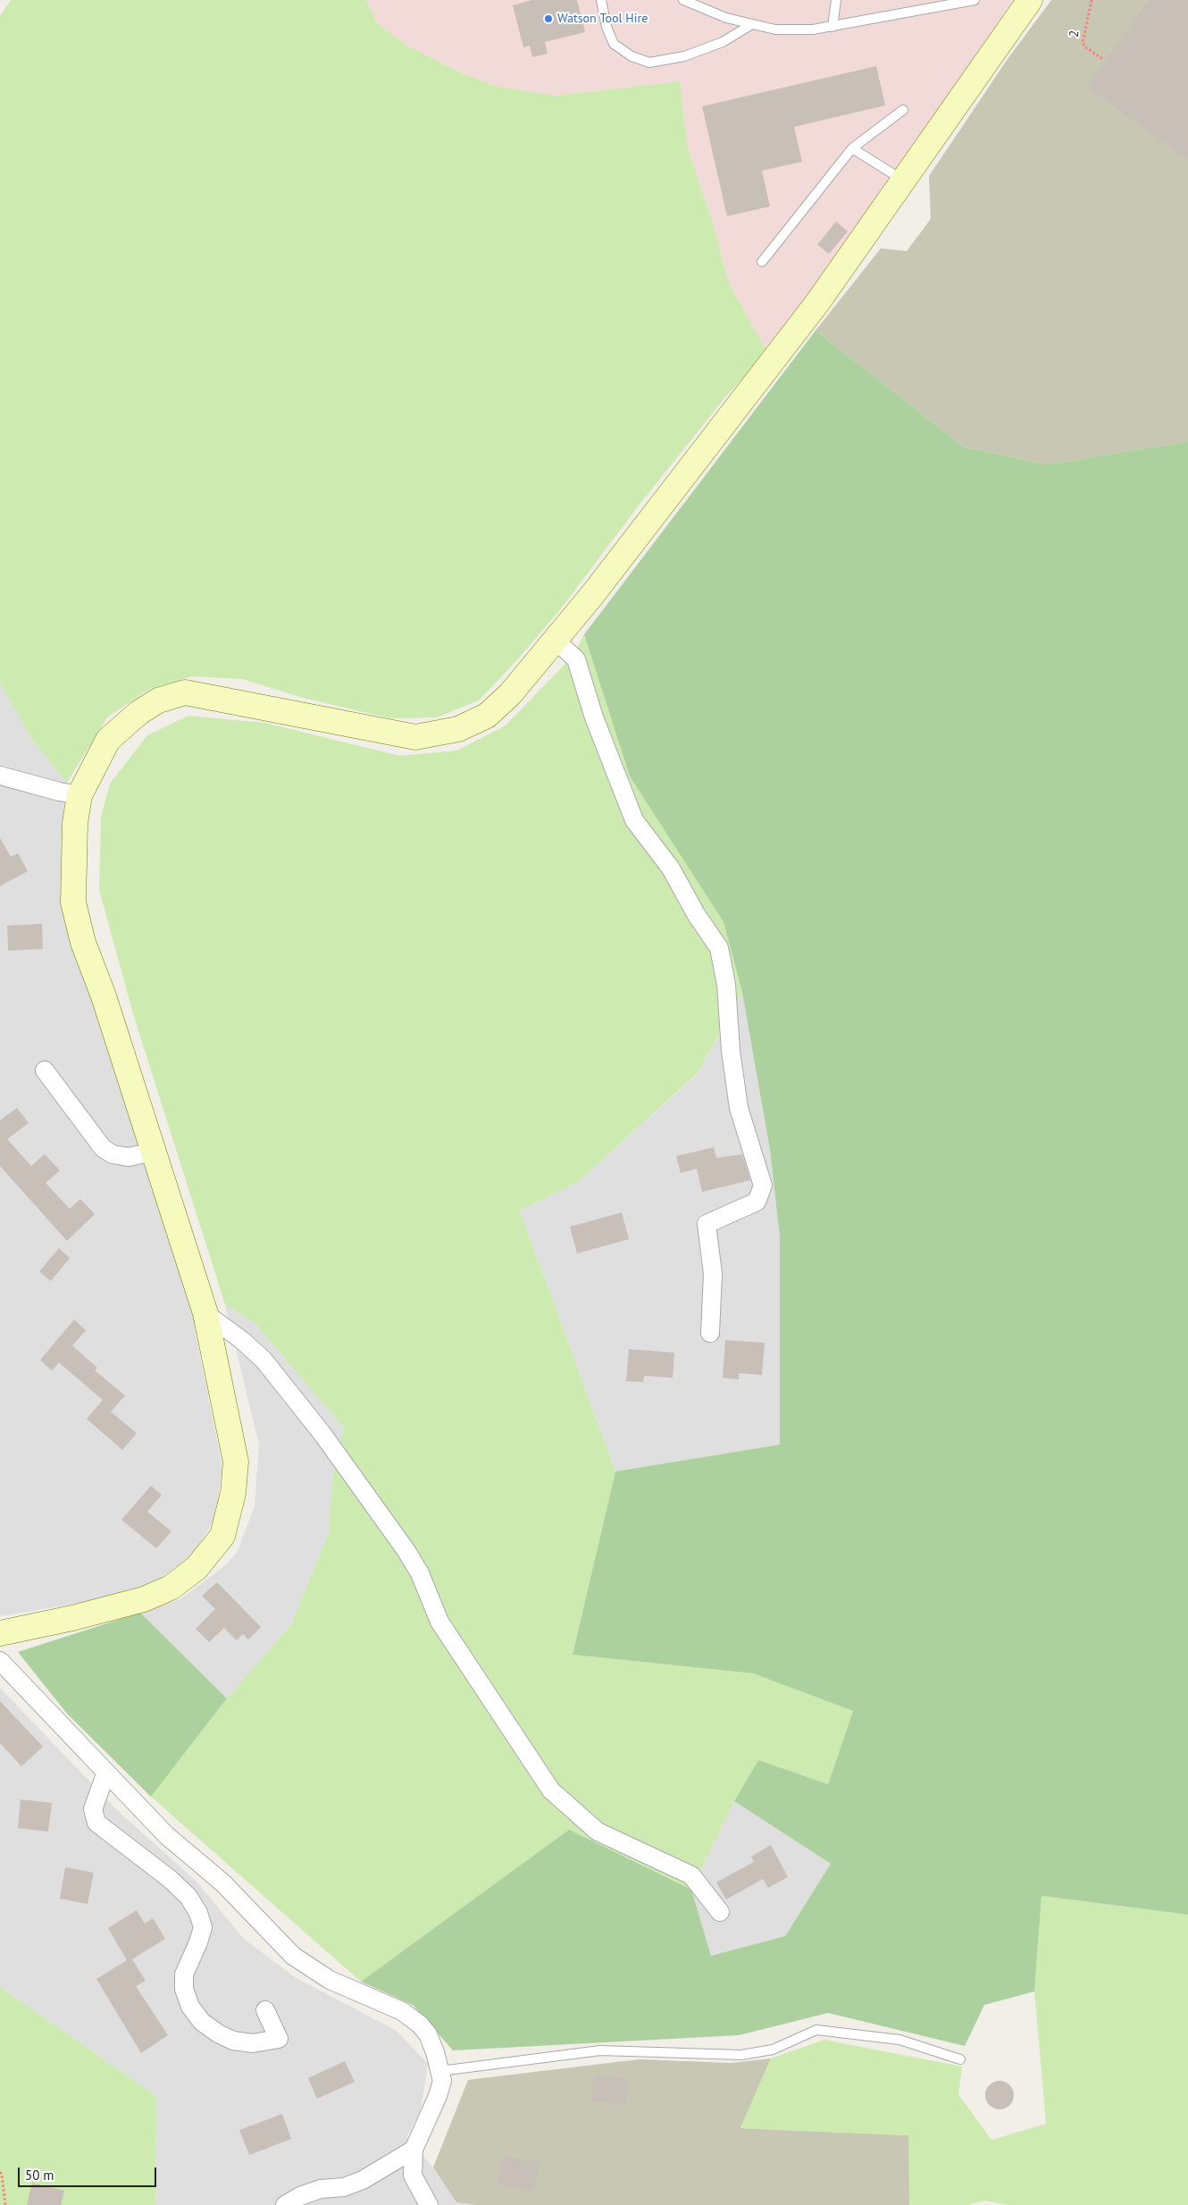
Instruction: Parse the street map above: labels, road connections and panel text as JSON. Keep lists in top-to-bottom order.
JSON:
{
  "streets": {
    "path": ["2"]
  },
  "places": ["Watson Tool Hire"],
  "scale_bar": "50 m"
}
